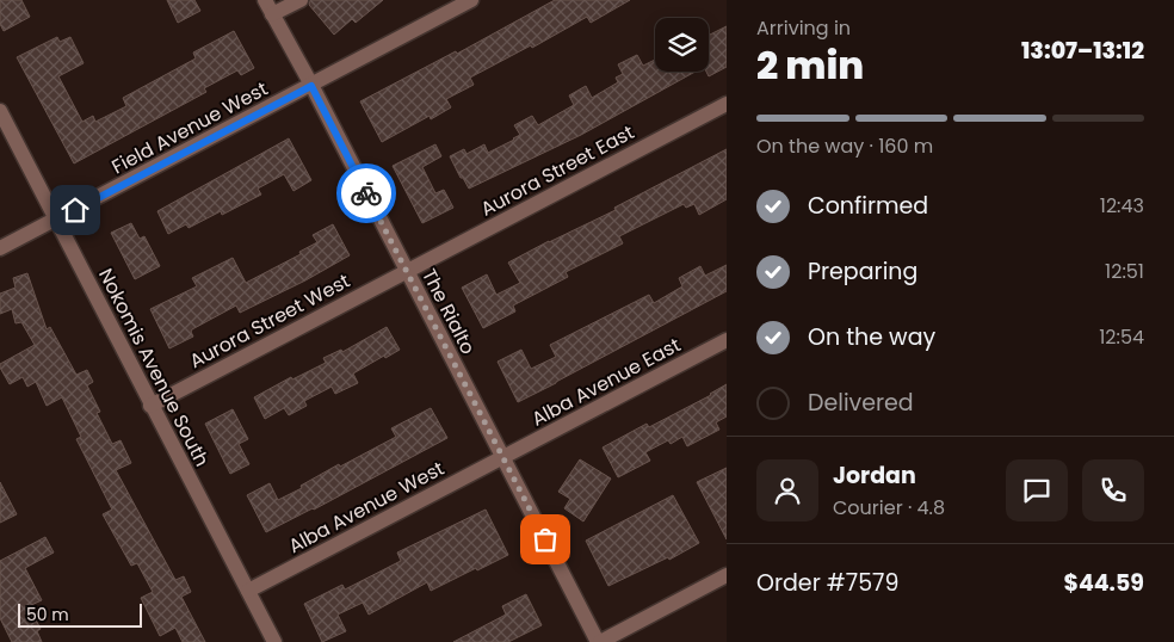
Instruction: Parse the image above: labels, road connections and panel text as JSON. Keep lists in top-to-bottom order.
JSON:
{
  "streets": {
    "street": [
      "Field Avenue West",
      "Aurora Street East",
      "The Rialto",
      "Aurora Street West",
      "Nokomis Avenue South",
      "Alba Avenue East",
      "Alba Avenue West"
    ]
  },
  "crossings": [
    ["Field Avenue West", "The Rialto"],
    ["Field Avenue West", "Nokomis Avenue South"],
    ["Aurora Street East", "The Rialto"],
    ["Aurora Street East", "Aurora Street West"],
    ["The Rialto", "Aurora Street West"],
    ["The Rialto", "Alba Avenue East"],
    ["The Rialto", "Alba Avenue West"],
    ["Aurora Street West", "Nokomis Avenue South"],
    ["Nokomis Avenue South", "Alba Avenue West"],
    ["Alba Avenue East", "Alba Avenue West"]
  ],
  "scale_bar": "50 m",
  "page": {
    "heading": ["2 min", "Arriving in", "13:07–13:12"],
    "panel": [
      "Jordan",
      "Courier · 4.8",
      "Order #7579",
      "$44.59"
    ],
    "bar": "On the way · 160 m",
    "list": [
      ["Confirmed", "12:43"],
      ["Preparing", "12:51"],
      ["On the way", "12:54"],
      "Delivered"
    ],
    "scale": "50 m"
  }
}
